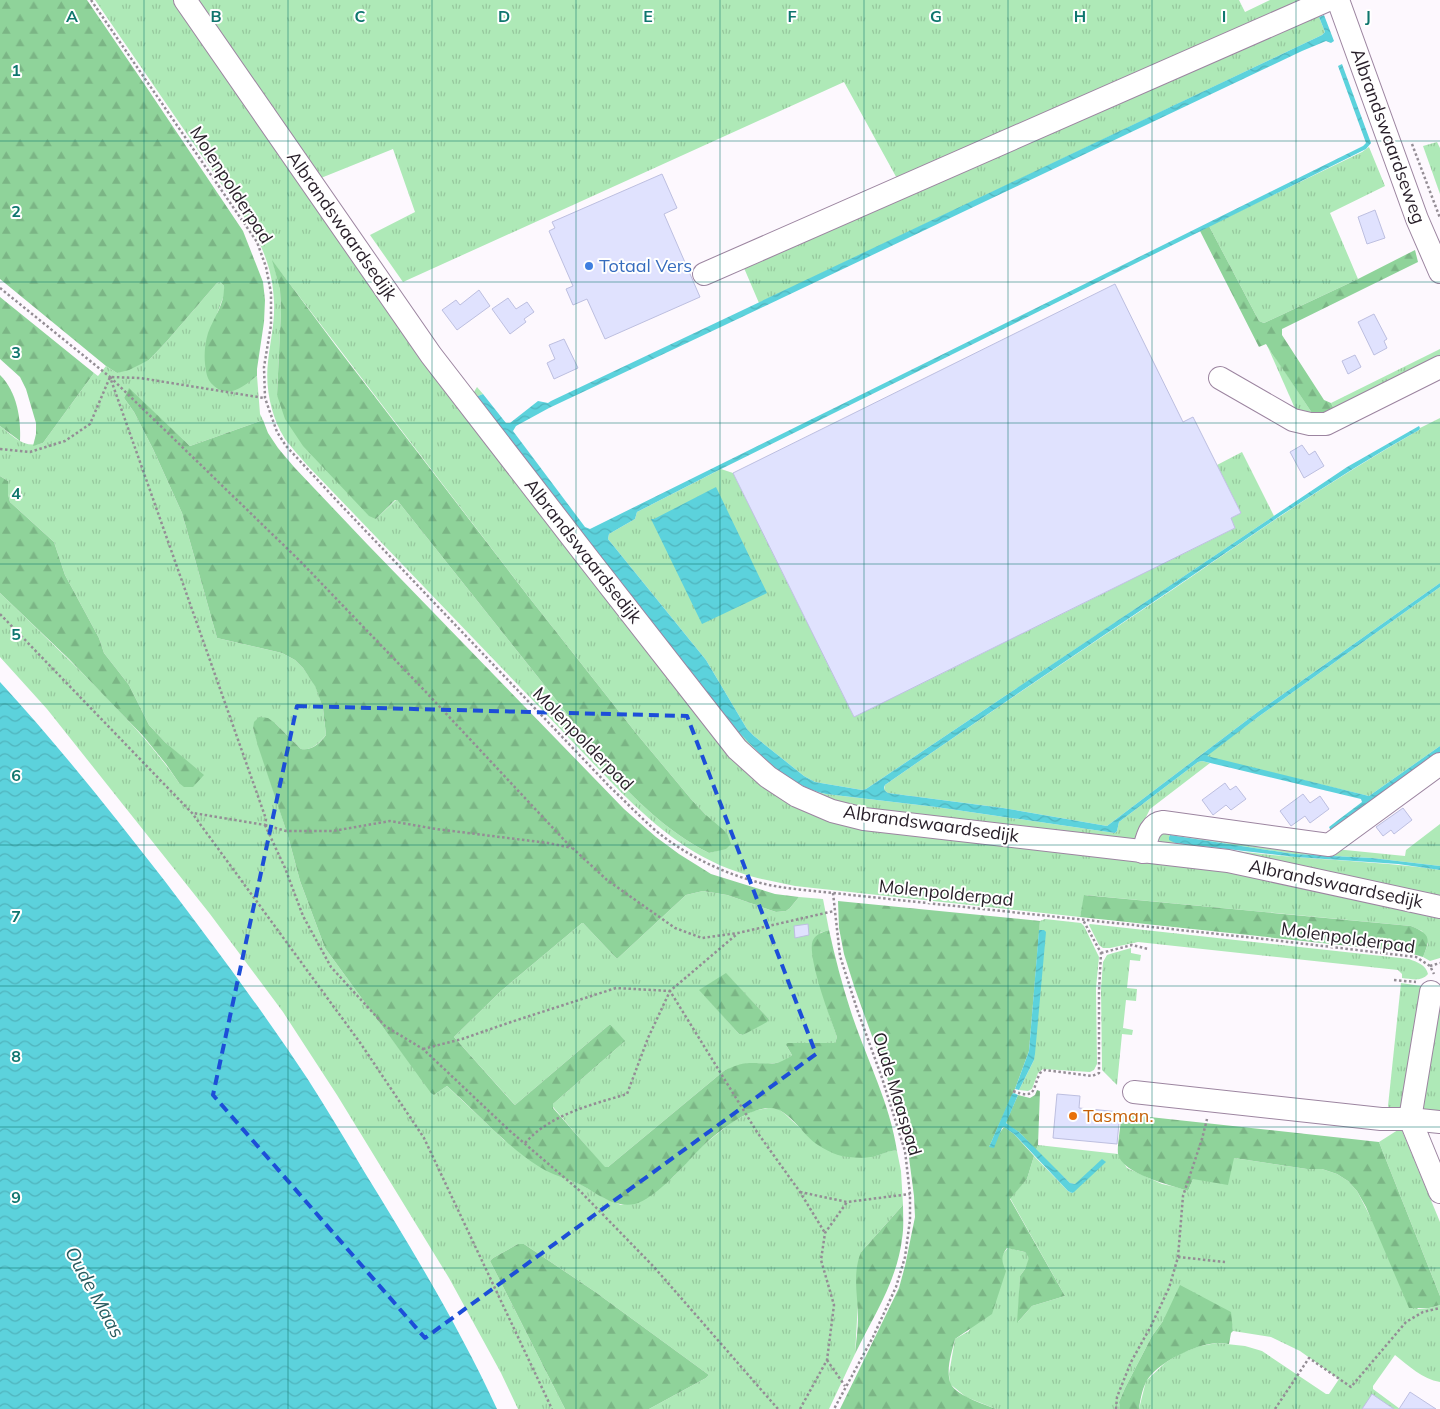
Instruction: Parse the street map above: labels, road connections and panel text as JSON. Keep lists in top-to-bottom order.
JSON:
{
  "streets": {
    "street": ["Albrandswaardseweg", "Albrandswaardsedijk"],
    "path": ["Molenpolderpad", "Oude Maaspad"]
  },
  "crossings": [
    ["Molenpolderpad", "Oude Maaspad"]
  ],
  "water": ["Oude Maas"],
  "places": ["Totaal Vers", "Tasman."],
  "grid": {
    "columns": [
      "A",
      "B",
      "C",
      "D",
      "E",
      "F",
      "G",
      "H",
      "I",
      "J"
    ],
    "rows": [
      "1",
      "2",
      "3",
      "4",
      "5",
      "6",
      "7",
      "8",
      "9"
    ]
  }
}
